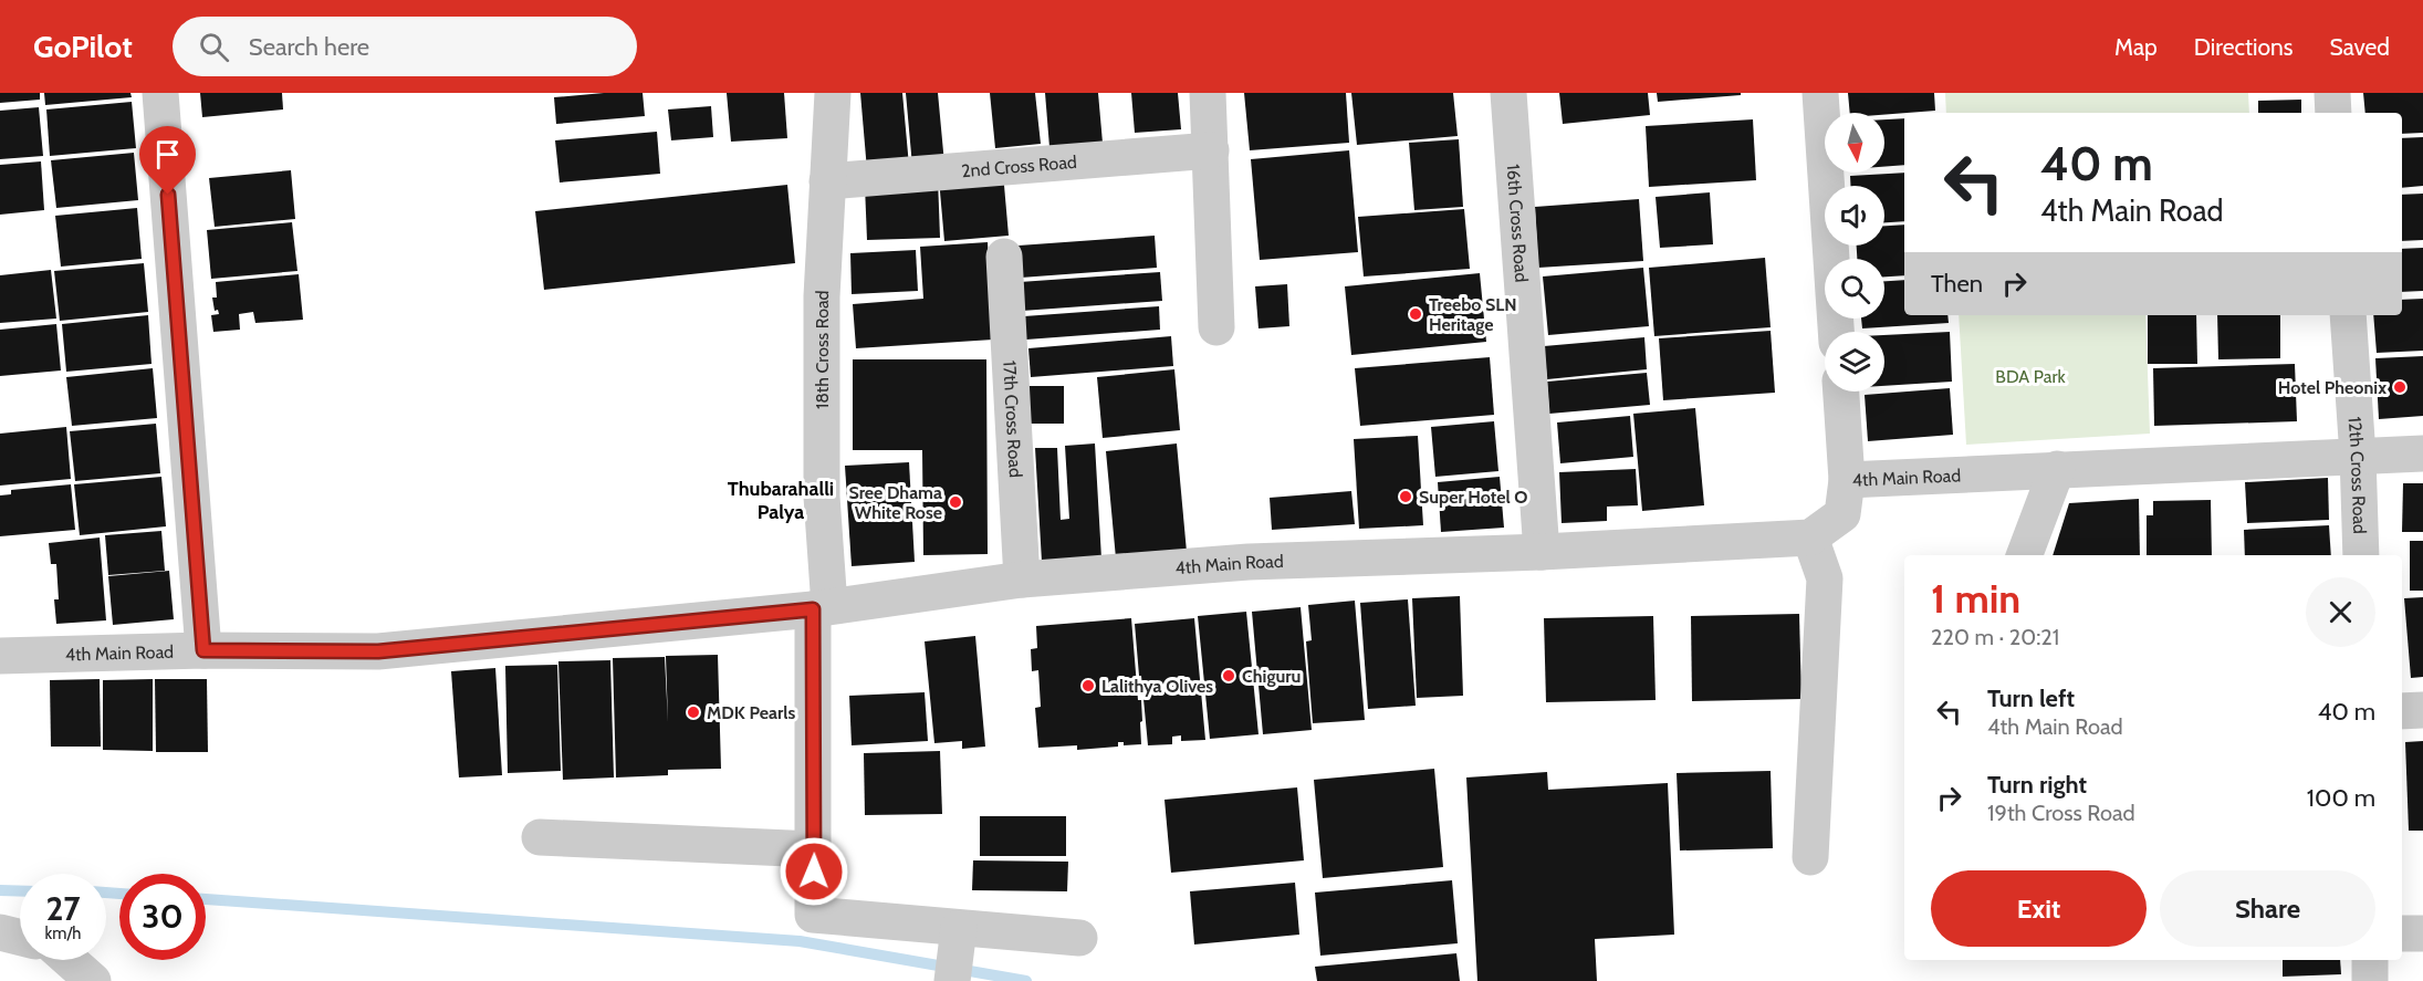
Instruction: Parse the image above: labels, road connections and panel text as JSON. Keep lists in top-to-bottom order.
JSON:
{
  "streets": {
    "street": [
      "2nd Cross Road",
      "16th Cross Road",
      "18th Cross Road",
      "17th Cross Road",
      "12th Cross Road",
      "4th Main Road"
    ]
  },
  "crossings": [
    ["2nd Cross Road", "18th Cross Road"],
    ["16th Cross Road", "4th Main Road"],
    ["18th Cross Road", "4th Main Road"],
    ["17th Cross Road", "4th Main Road"],
    ["12th Cross Road", "4th Main Road"]
  ],
  "districts": ["Thubarahalli Palya"],
  "parks": ["BDA Park"],
  "places": [
    "Treebo SLN Heritage",
    "Hotel Pheonix",
    "Super Hotel O",
    "Sree Dhama White Rose",
    "Chiguru",
    "Lalithya Olives",
    "MDK Pearls"
  ],
  "north": "bottom",
  "page": {
    "header": "GoPilot",
    "search": "Search here",
    "nav": ["Map", "Directions", "Saved"],
    "turn": ["40 m", "4th Main Road"],
    "then": "Then",
    "heading": ["1 min", "220 m · 20:21"],
    "list": [
      {
        "name": "Turn left",
        "note": "4th Main Road",
        "value": "40 m"
      },
      {
        "name": "Turn right",
        "note": "19th Cross Road",
        "value": "100 m"
      }
    ],
    "buttons": ["Exit", "Share"],
    "speed": "27 km/h",
    "limit": "30"
  }
}
